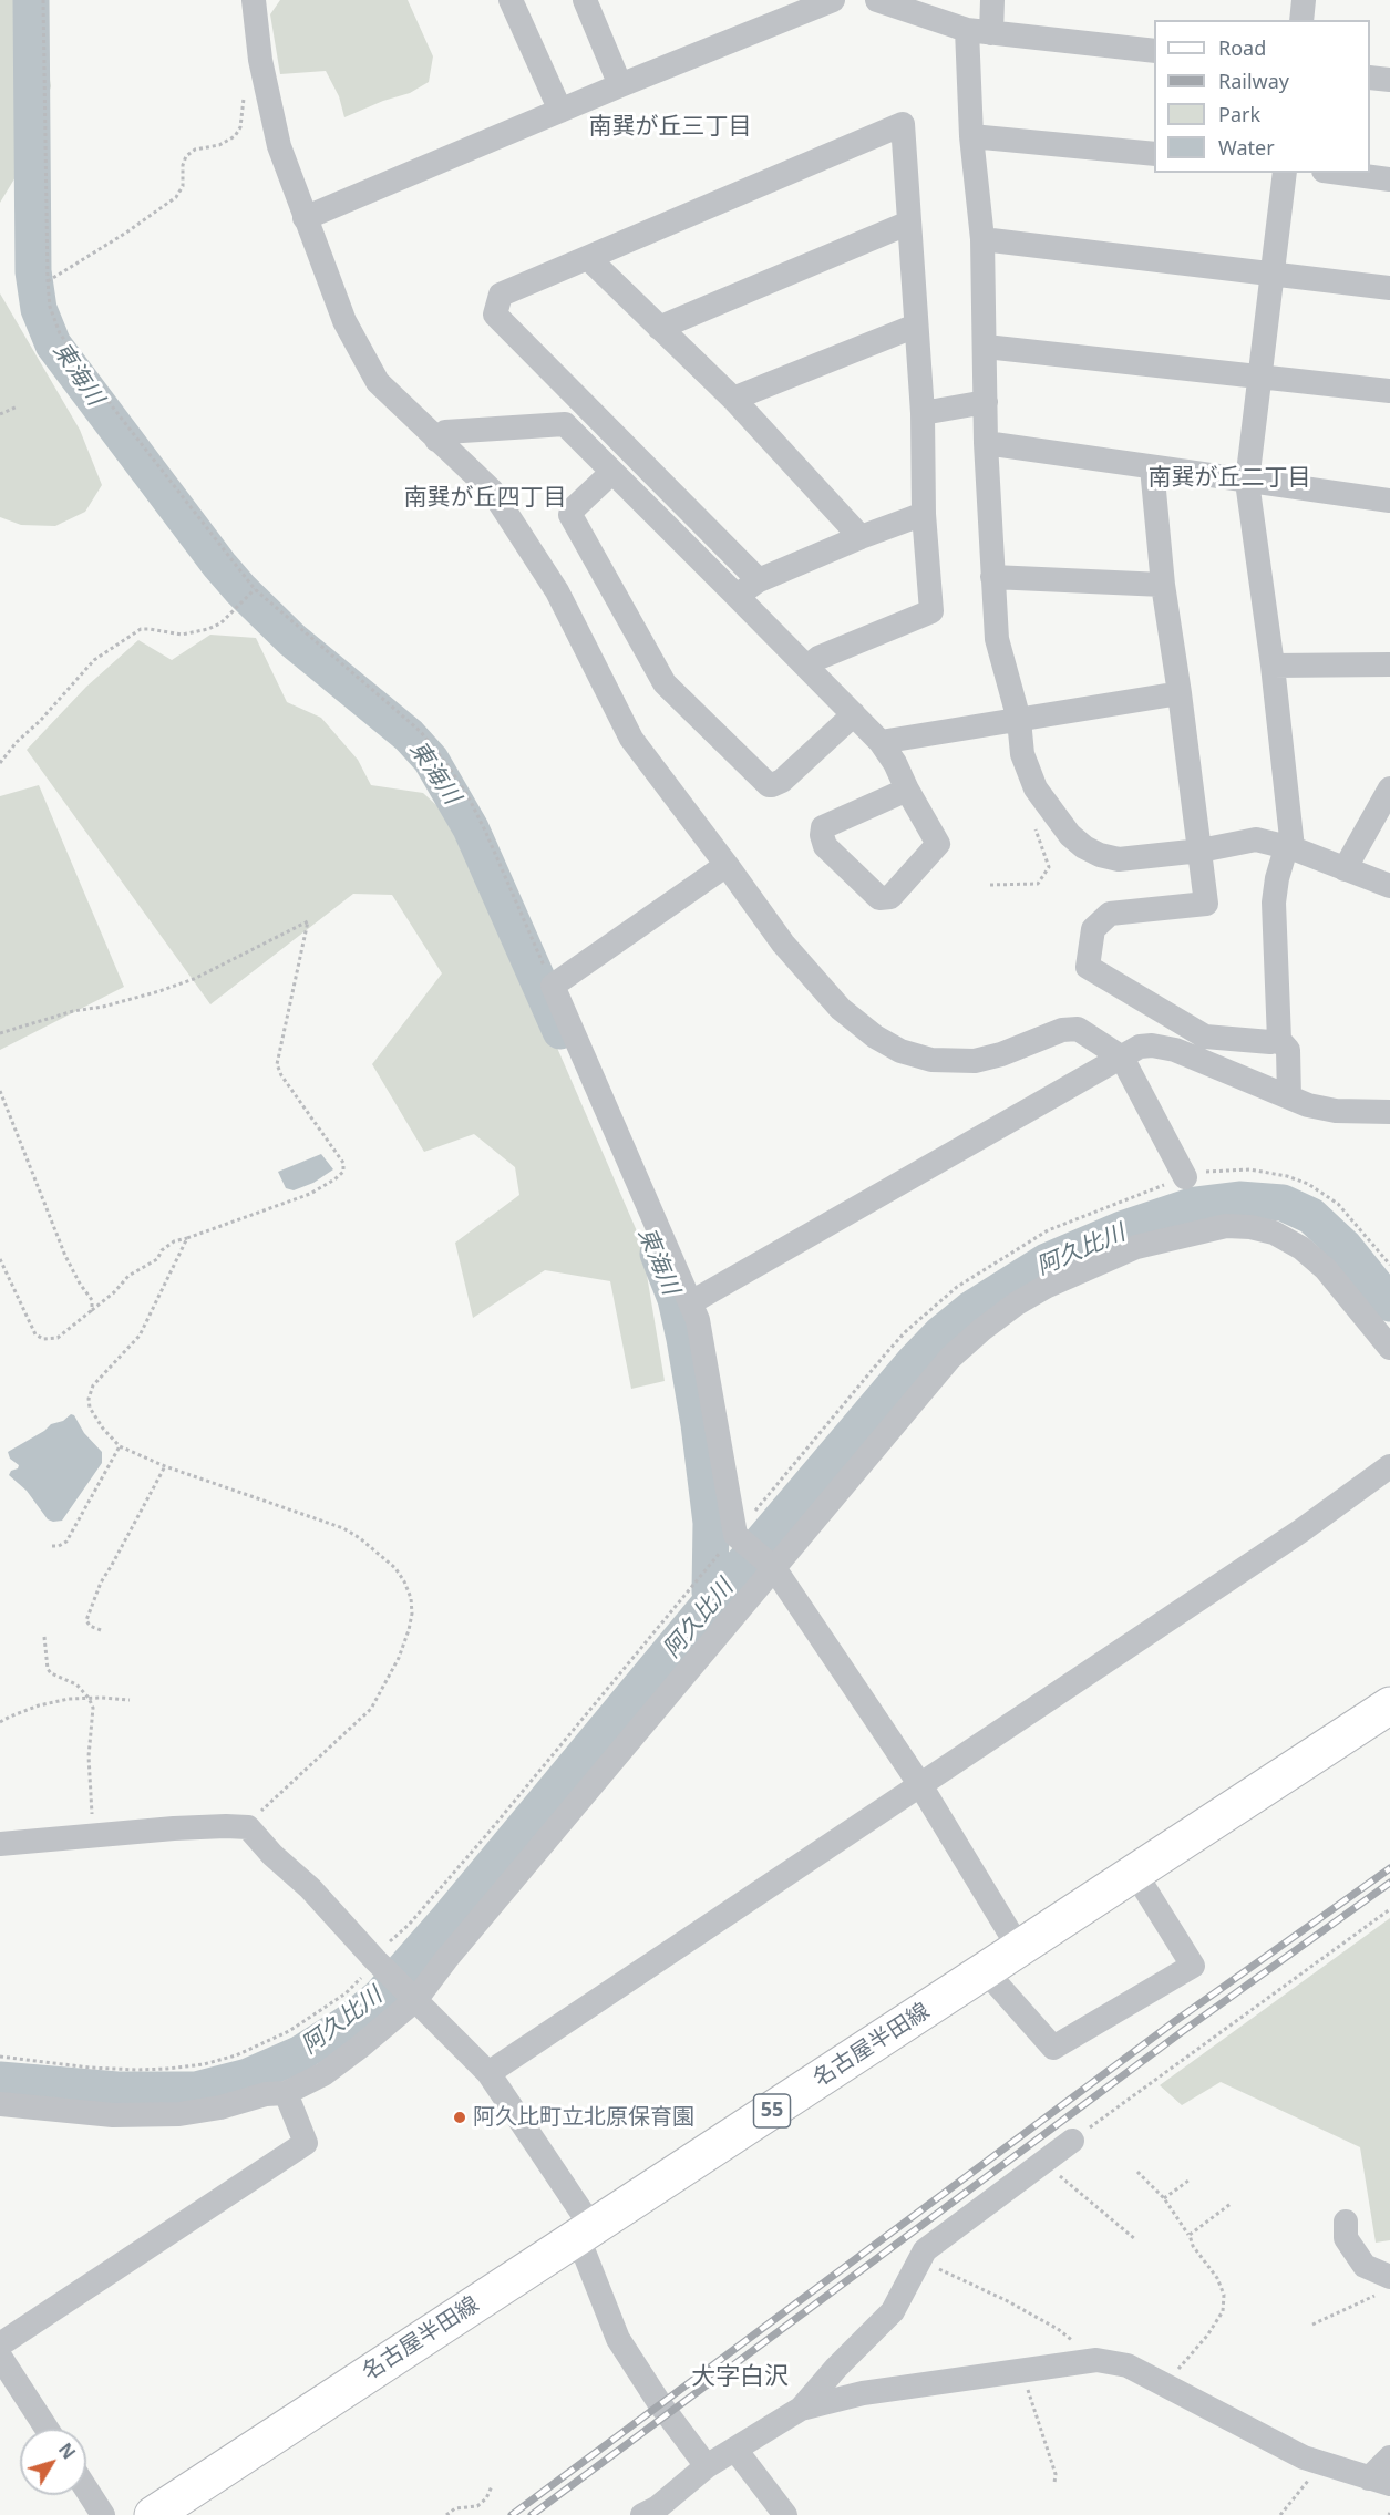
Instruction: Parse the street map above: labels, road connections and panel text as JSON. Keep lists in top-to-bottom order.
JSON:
{
  "streets": {
    "main road": ["名古屋半田線", "55"]
  },
  "districts": [
    "南巽が丘三丁目",
    "南巽が丘二丁目",
    "南巽が丘四丁目",
    "大字白沢"
  ],
  "water": ["東海川", "阿久比川"],
  "places": ["阿久比町立北原保育園"],
  "legend": [
    "Road",
    "Railway",
    "Park",
    "Water"
  ],
  "north": "top right"
}
